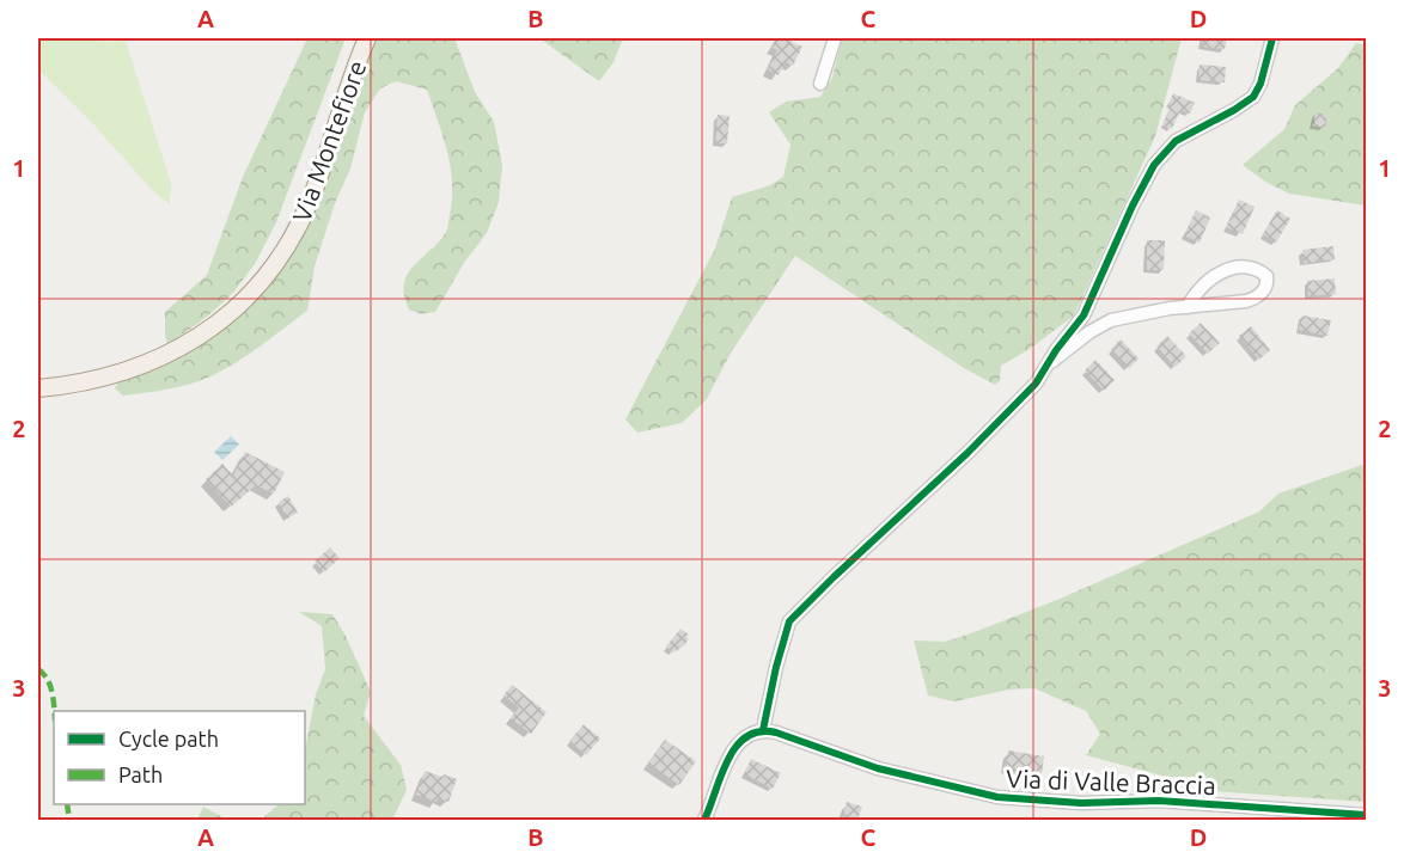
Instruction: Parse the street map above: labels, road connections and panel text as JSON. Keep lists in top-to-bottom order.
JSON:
{
  "streets": {
    "main road": ["Via Montefiore"],
    "street": ["Via di Valle Braccia"]
  },
  "legend": ["Cycle path", "Path"],
  "grid": {
    "columns": [
      "A",
      "B",
      "C",
      "D"
    ],
    "rows": ["1", "2", "3"]
  }
}
